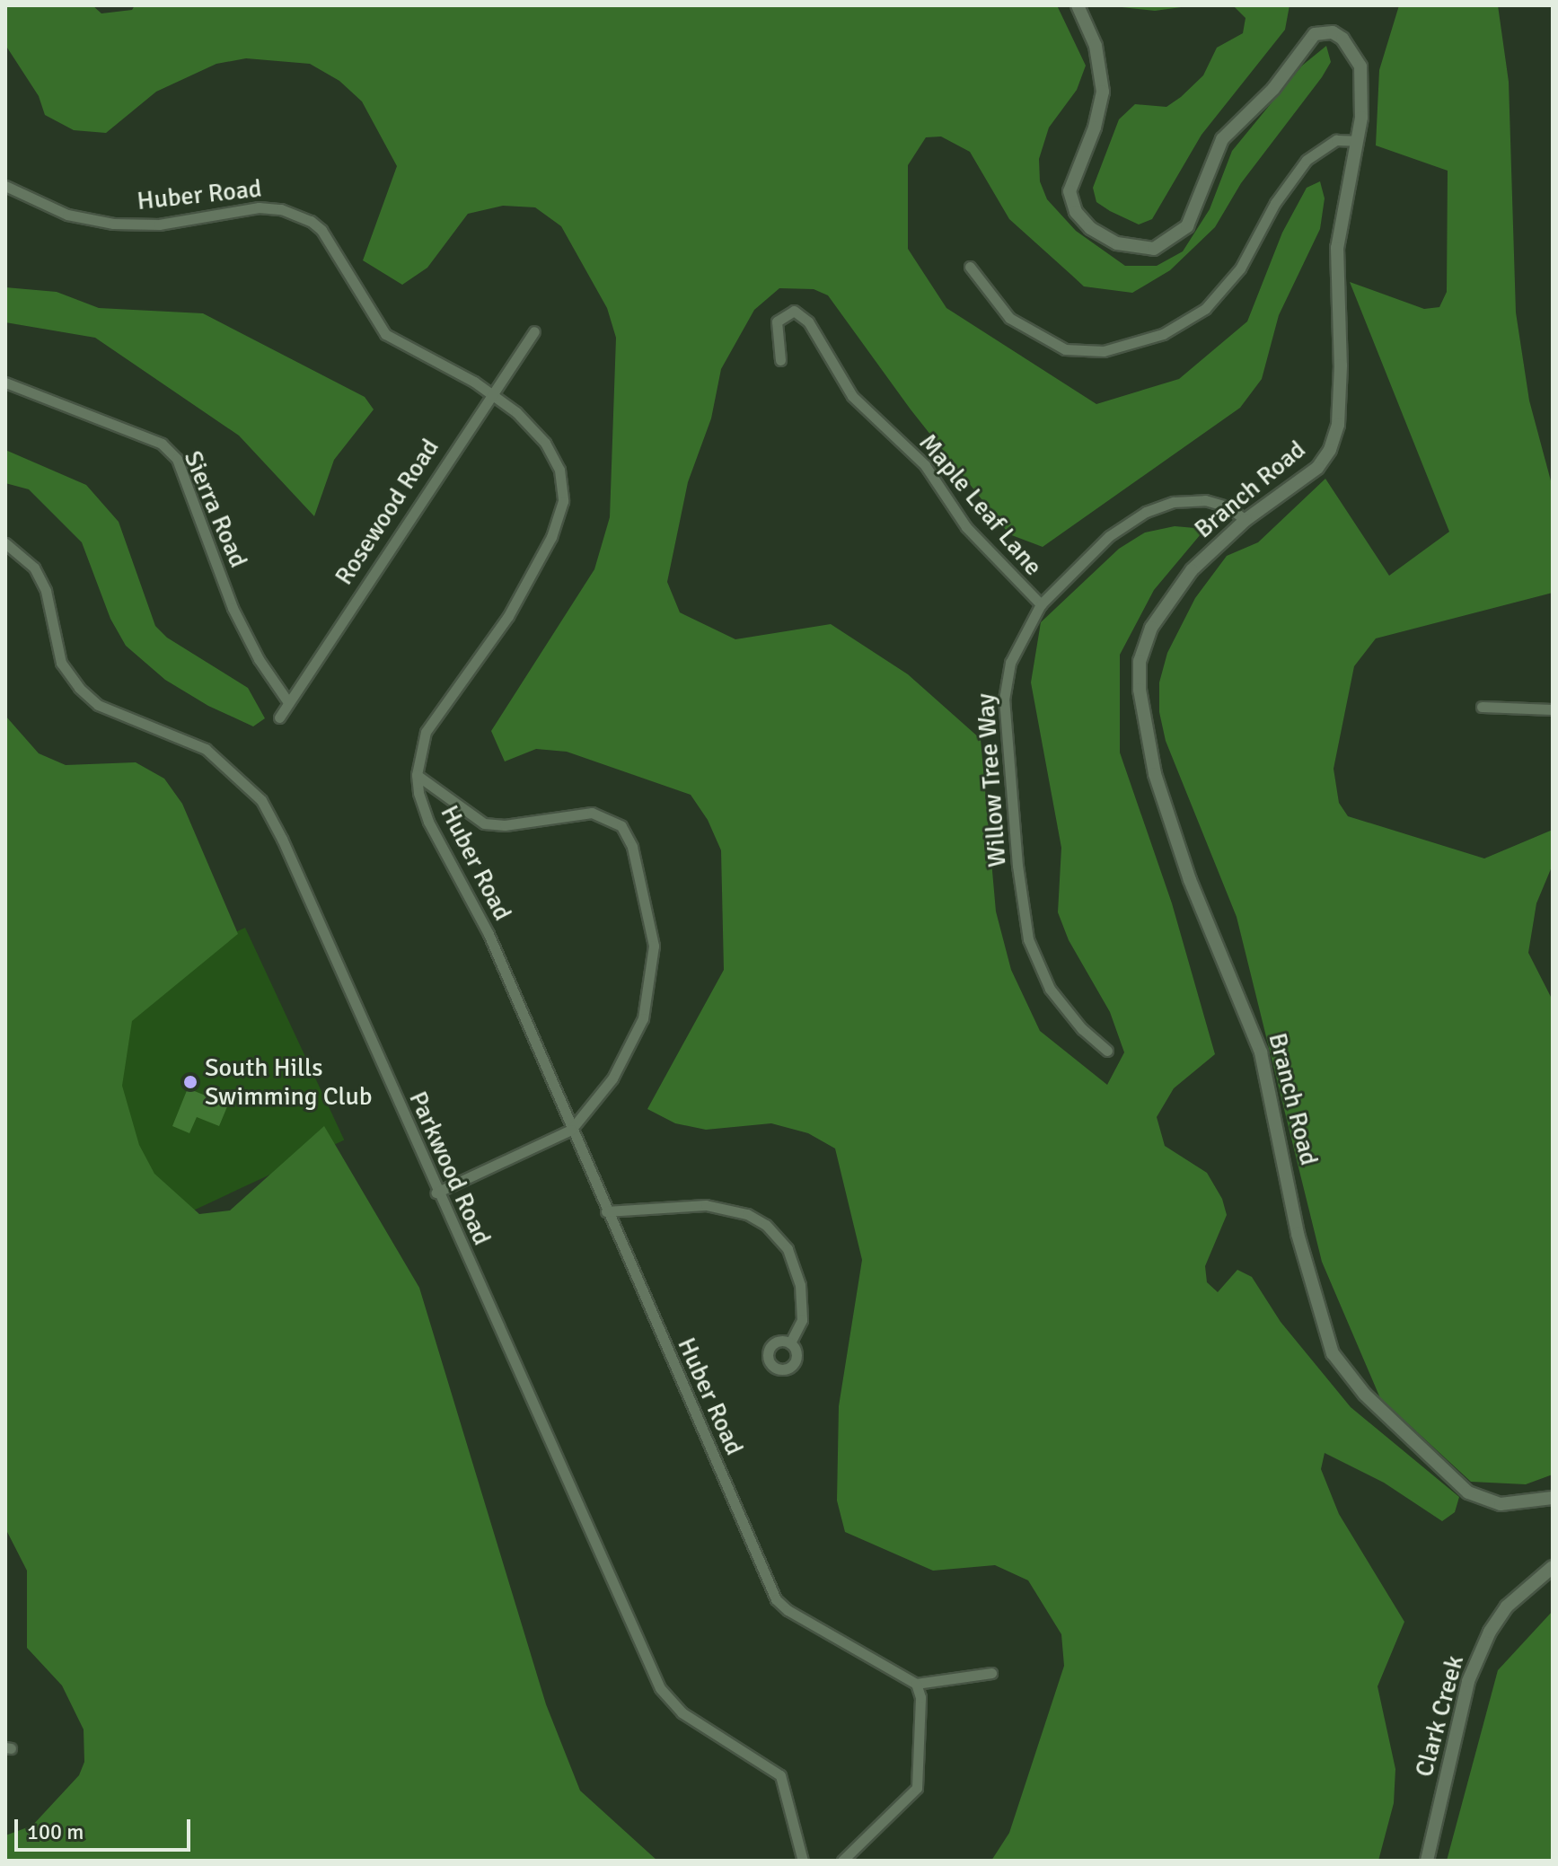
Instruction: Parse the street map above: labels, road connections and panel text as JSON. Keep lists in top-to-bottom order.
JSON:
{
  "streets": {
    "street": [
      "Huber Road",
      "Branch Road",
      "Maple Leaf Lane",
      "Sierra Road",
      "Rosewood Road",
      "Willow Tree Way",
      "Parkwood Road",
      "Clark Creek"
    ]
  },
  "crossings": [
    ["Huber Road", "Rosewood Road"],
    ["Branch Road", "Willow Tree Way"],
    ["Maple Leaf Lane", "Willow Tree Way"],
    ["Sierra Road", "Rosewood Road"]
  ],
  "places": ["South Hills Swimming Club"],
  "scale_bar": "100 m"
}
